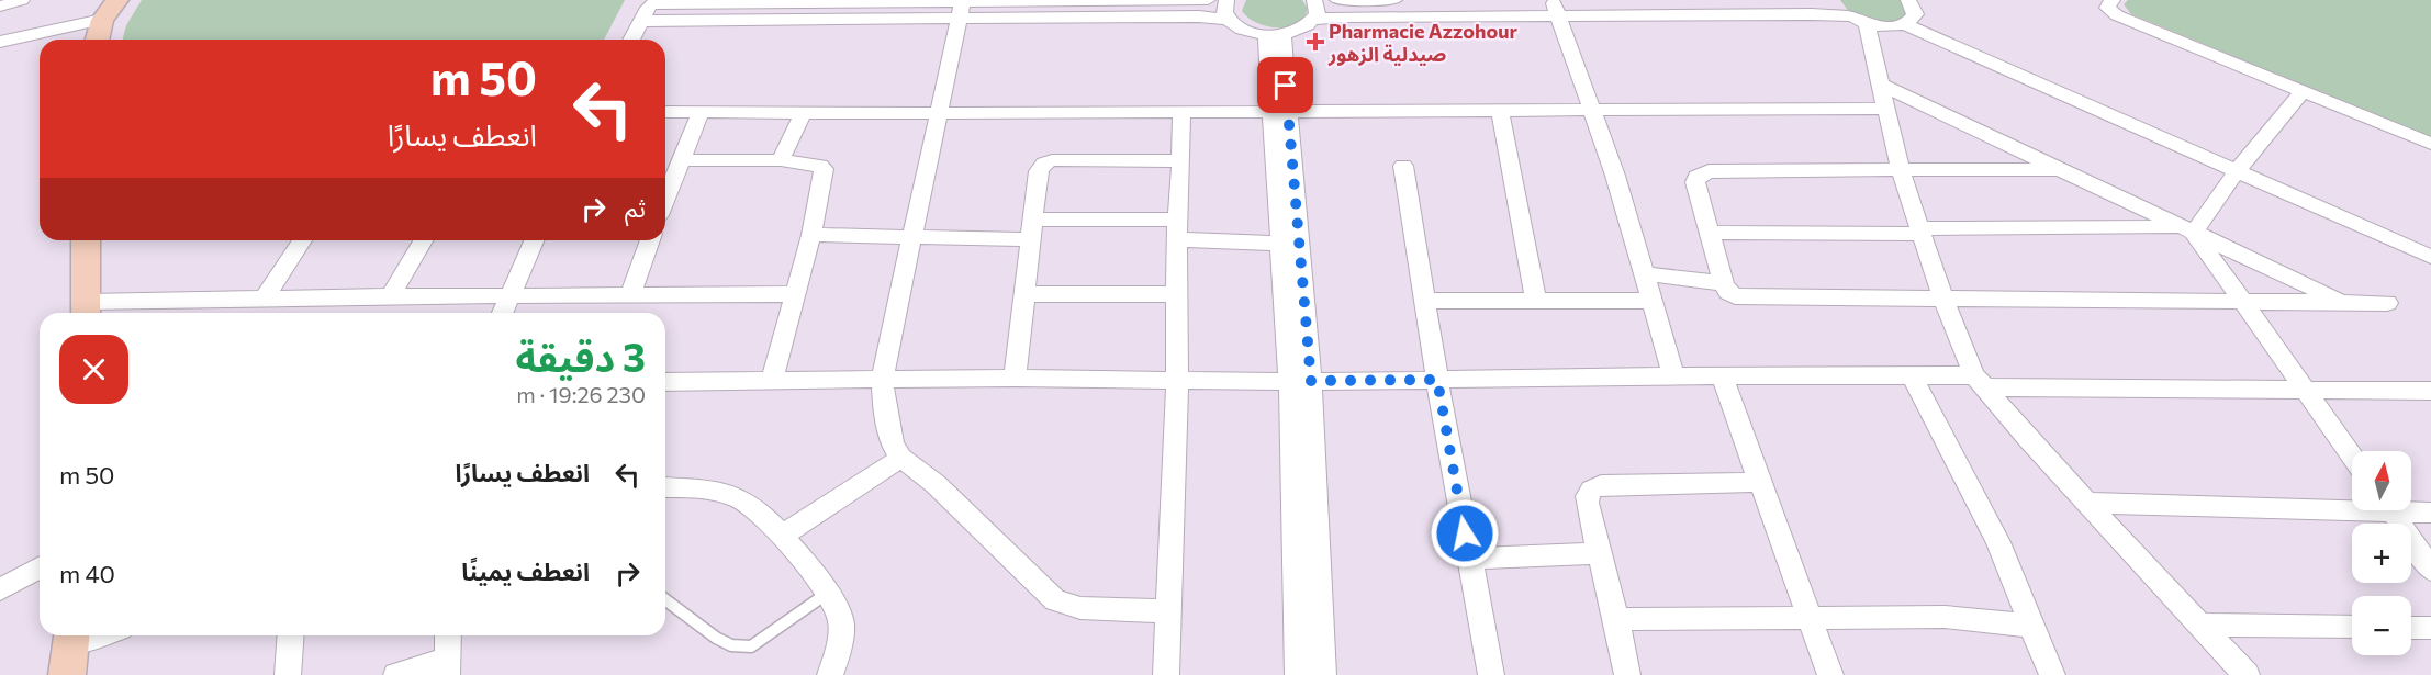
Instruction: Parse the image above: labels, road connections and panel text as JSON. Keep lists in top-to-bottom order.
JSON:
{
  "places": {
    "health": ["Pharmacie Azzohour صيدلية الزهور"]
  },
  "north": "top",
  "page": {
    "turn": ["50 m", "انعطف يسارًا"],
    "then": "ثم",
    "heading": ["3 دقيقة", "230 m · 19:26"],
    "list": [
      {
        "name": "انعطف يسارًا",
        "value": "50 m"
      },
      {
        "name": "انعطف يمينًا",
        "value": "40 m"
      }
    ],
    "map_buttons": ["+", "−"]
  }
}
